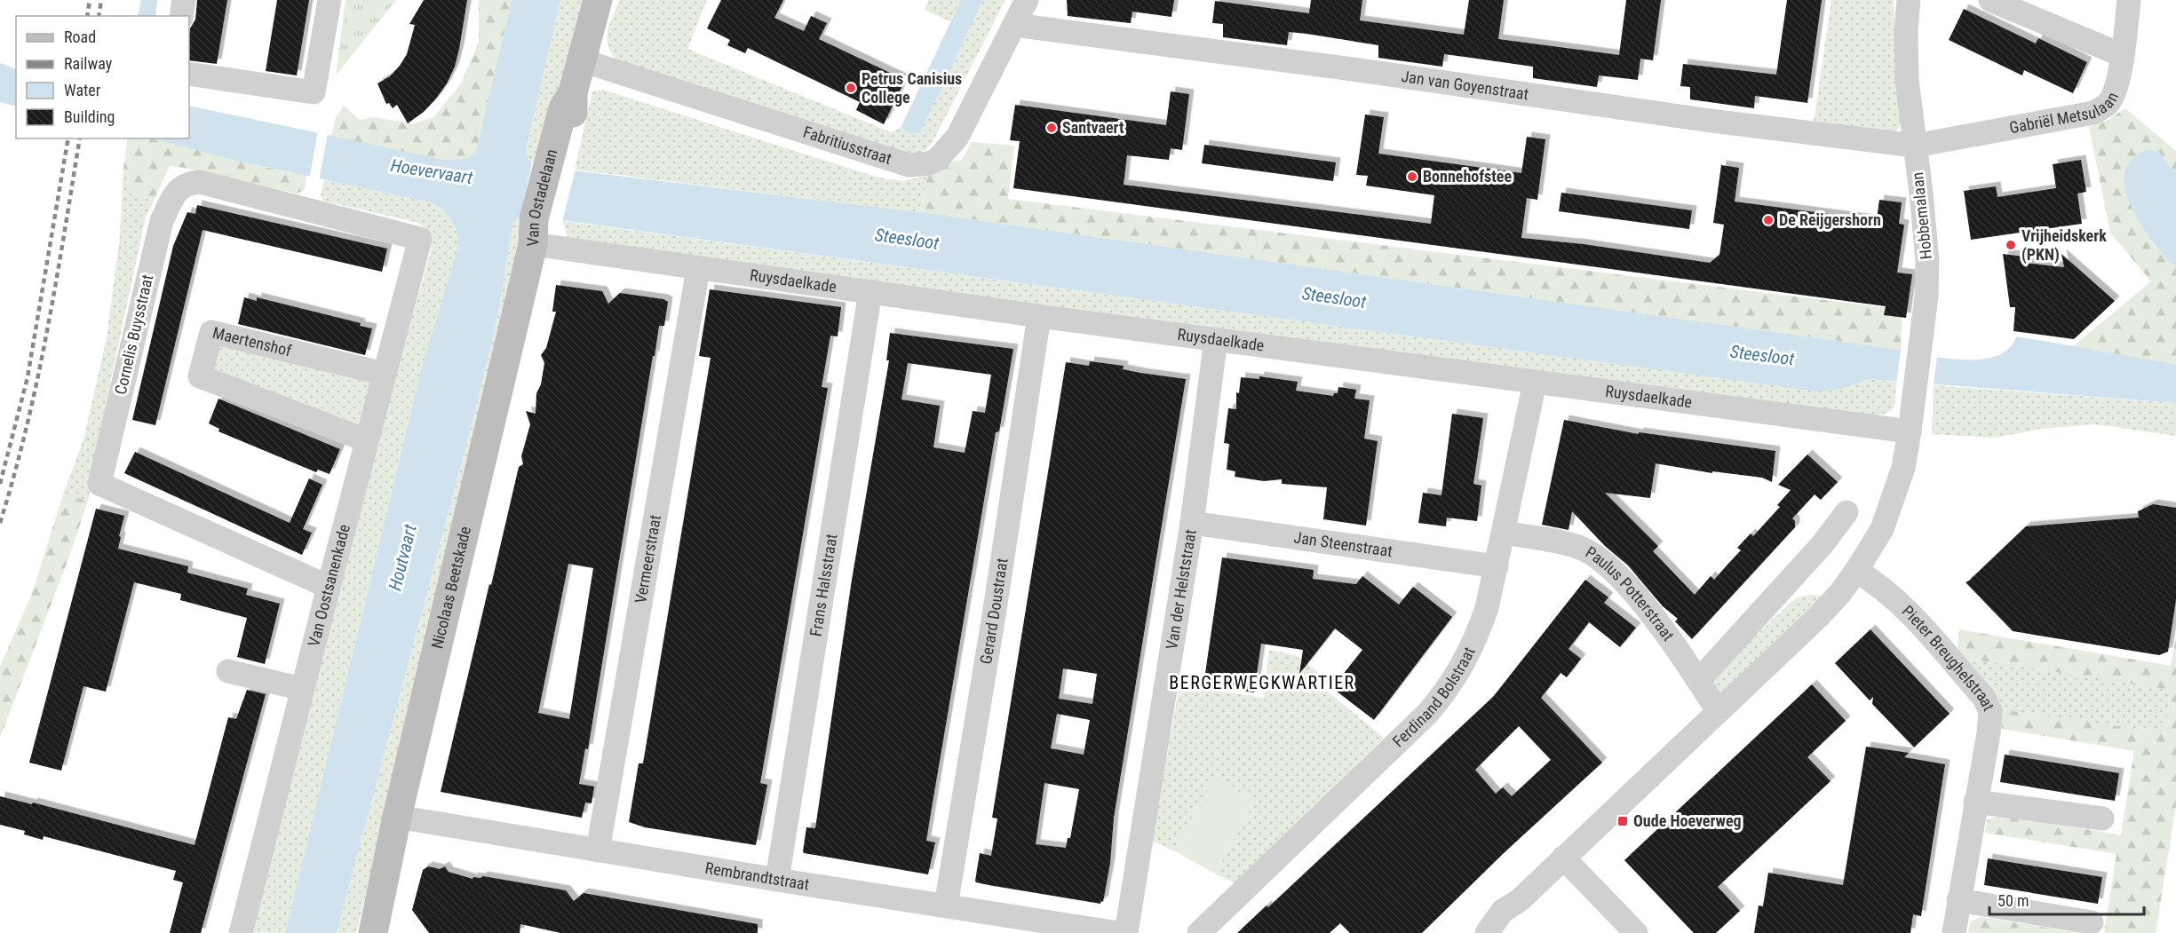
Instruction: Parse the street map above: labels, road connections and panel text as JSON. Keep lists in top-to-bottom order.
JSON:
{
  "streets": {
    "street": [
      "Jan van Goyenstraat",
      "Gabriël Metsulaan",
      "Fabritiusstraat",
      "Van Ostadelaan",
      "Hobbemalaan",
      "Ruysdaelkade",
      "Cornelis Buysstraat",
      "Maertenshof",
      "Jan Steenstraat",
      "Vermeerstraat",
      "Frans Halsstraat",
      "Van Oostsanenkade",
      "Nicolaas Beetskade",
      "Van der Helststraat",
      "Paulus Potterstraat",
      "Gerard Doustraat",
      "Pieter Breughelstraat",
      "Ferdinand Bolstraat",
      "Rembrandtstraat"
    ]
  },
  "crossings": [
    ["Jan van Goyenstraat", "Gabriël Metsulaan"],
    ["Jan van Goyenstraat", "Fabritiusstraat"],
    ["Jan van Goyenstraat", "Hobbemalaan"],
    ["Gabriël Metsulaan", "Hobbemalaan"],
    ["Fabritiusstraat", "Van Ostadelaan"],
    ["Van Ostadelaan", "Ruysdaelkade"],
    ["Van Ostadelaan", "Nicolaas Beetskade"],
    ["Hobbemalaan", "Ruysdaelkade"],
    ["Ruysdaelkade", "Vermeerstraat"],
    ["Ruysdaelkade", "Frans Halsstraat"],
    ["Ruysdaelkade", "Nicolaas Beetskade"],
    ["Ruysdaelkade", "Van der Helststraat"],
    ["Ruysdaelkade", "Gerard Doustraat"],
    ["Ruysdaelkade", "Ferdinand Bolstraat"],
    ["Cornelis Buysstraat", "Van Oostsanenkade"],
    ["Maertenshof", "Van Oostsanenkade"],
    ["Jan Steenstraat", "Van der Helststraat"],
    ["Jan Steenstraat", "Ferdinand Bolstraat"],
    ["Vermeerstraat", "Rembrandtstraat"],
    ["Frans Halsstraat", "Rembrandtstraat"],
    ["Nicolaas Beetskade", "Rembrandtstraat"],
    ["Paulus Potterstraat", "Ferdinand Bolstraat"],
    ["Gerard Doustraat", "Rembrandtstraat"]
  ],
  "districts": ["BERGERWEGKWARTIER"],
  "water": ["Hoevervaart", "Steesloot", "Houtvaart"],
  "places": {
    "other": [
      "Petrus Canisius College",
      "Santvaert",
      "Bonnehofstee",
      "De Reijgershorn",
      "Vrijheidskerk (PKN)"
    ],
    "transit": ["Oude Hoeverweg"]
  },
  "legend": [
    "Road",
    "Railway",
    "Water",
    "Building"
  ],
  "scale_bar": "50 m"
}
